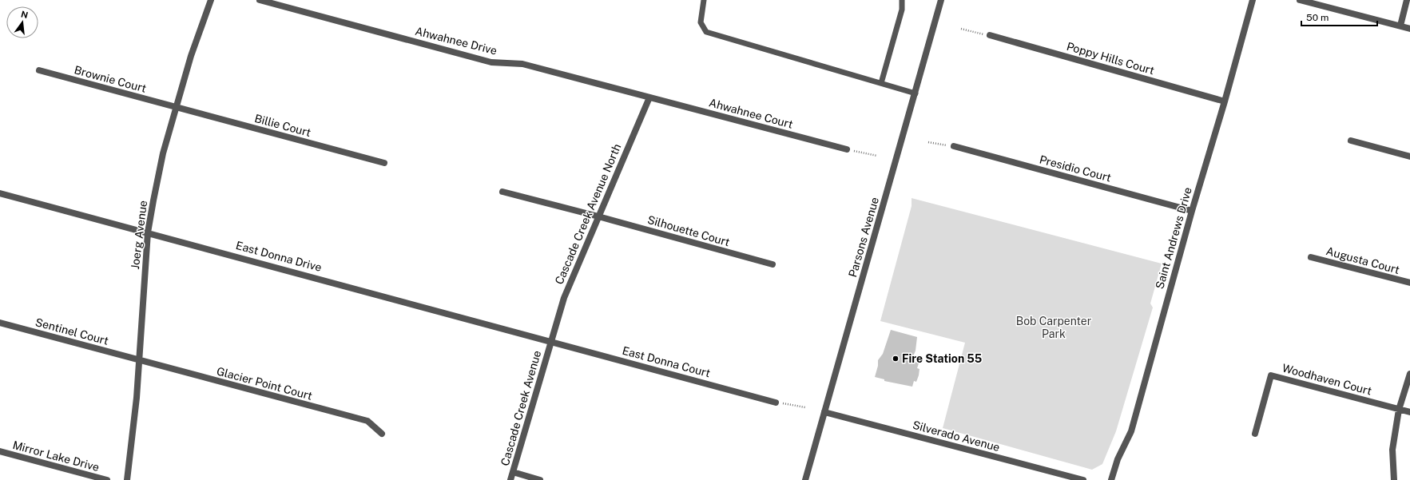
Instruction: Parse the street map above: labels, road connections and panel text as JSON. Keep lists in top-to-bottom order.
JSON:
{
  "streets": {
    "street": [
      "Ahwahnee Drive",
      "Poppy Hills Court",
      "Brownie Court",
      "Ahwahnee Court",
      "Billie Court",
      "Presidio Court",
      "Cascade Creek Avenue North",
      "Silhouette Court",
      "Joerg Avenue",
      "Parsons Avenue",
      "Saint Andrews Drive",
      "East Donna Drive",
      "Augusta Court",
      "Sentinel Court",
      "East Donna Court",
      "Woodhaven Court",
      "Glacier Point Court",
      "Cascade Creek Avenue",
      "Silverado Avenue",
      "Mirror Lake Drive"
    ]
  },
  "crossings": [
    ["Ahwahnee Drive", "Ahwahnee Court"],
    ["Ahwahnee Drive", "Cascade Creek Avenue North"],
    ["Poppy Hills Court", "Saint Andrews Drive"],
    ["Brownie Court", "Billie Court"],
    ["Brownie Court", "Joerg Avenue"],
    ["Ahwahnee Court", "Cascade Creek Avenue North"],
    ["Billie Court", "Joerg Avenue"],
    ["Presidio Court", "Saint Andrews Drive"],
    ["Cascade Creek Avenue North", "Silhouette Court"],
    ["Cascade Creek Avenue North", "East Donna Drive"],
    ["Cascade Creek Avenue North", "East Donna Court"],
    ["Cascade Creek Avenue North", "Cascade Creek Avenue"],
    ["Joerg Avenue", "East Donna Drive"],
    ["Joerg Avenue", "Sentinel Court"],
    ["Joerg Avenue", "Glacier Point Court"],
    ["Parsons Avenue", "Silverado Avenue"],
    ["East Donna Drive", "East Donna Court"],
    ["East Donna Drive", "Cascade Creek Avenue"],
    ["Sentinel Court", "Glacier Point Court"],
    ["East Donna Court", "Cascade Creek Avenue"]
  ],
  "parks": ["Bob Carpenter Park"],
  "places": ["Fire Station 55"],
  "scale_bar": "50 m",
  "north": "top"
}
